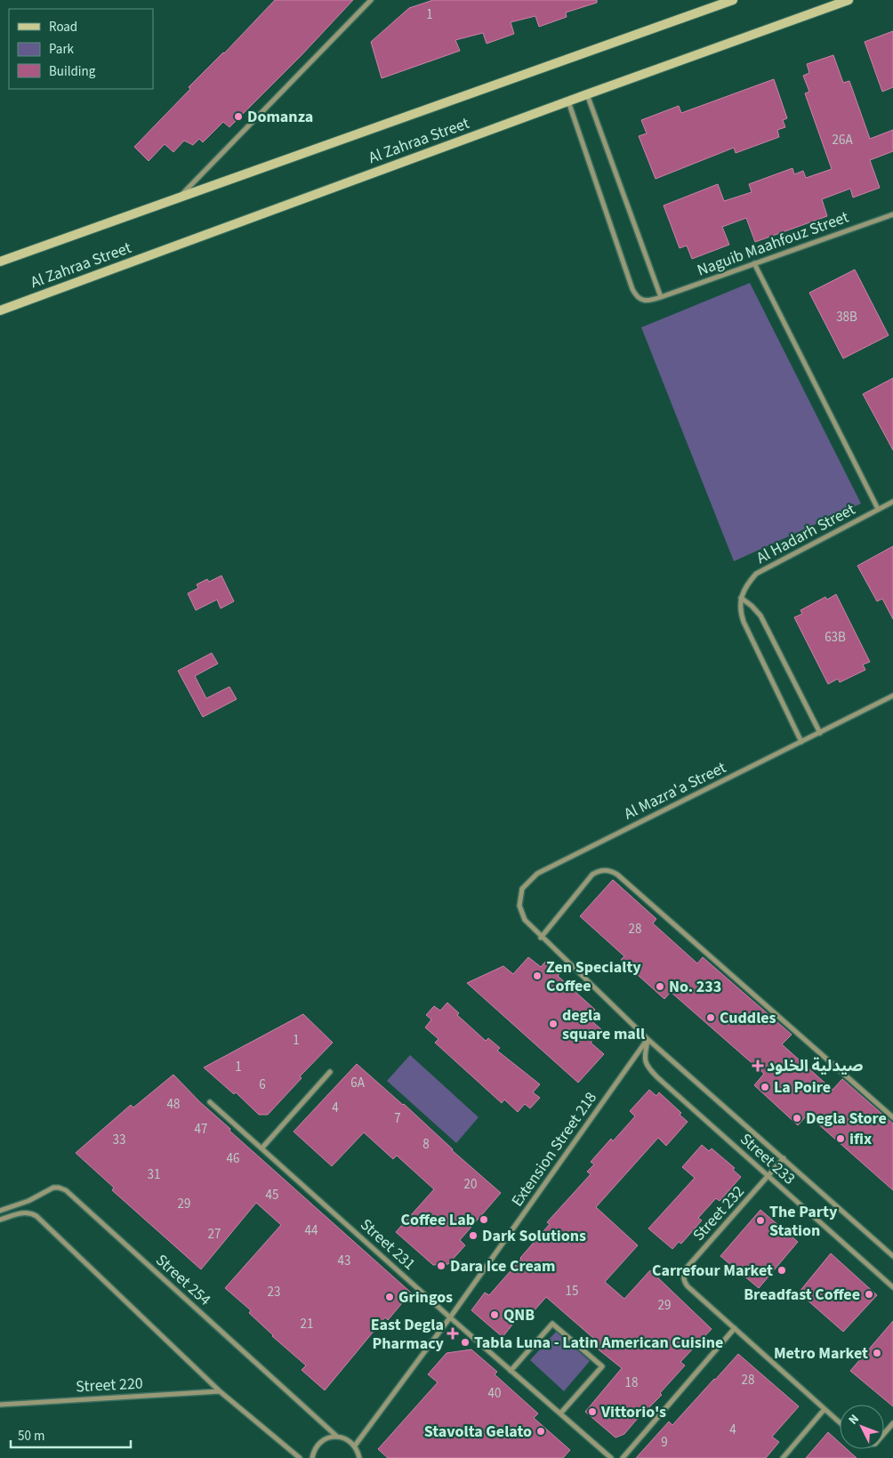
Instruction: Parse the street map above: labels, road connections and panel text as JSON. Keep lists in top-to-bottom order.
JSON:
{
  "streets": {
    "main road": ["Al Zahraa Street"],
    "street": [
      "Naguib Maahfouz Street",
      "Al Hadarh Street",
      "Al Mazra'a Street",
      "Extension Street 218",
      "Street 233",
      "Street 232",
      "Street 231",
      "Street 254",
      "Street 220"
    ]
  },
  "crossings": [
    ["Al Zahraa Street", "Naguib Maahfouz Street"],
    ["Al Mazra'a Street", "Street 233"],
    ["Extension Street 218", "Street 233"],
    ["Extension Street 218", "Street 231"],
    ["Extension Street 218", "Street 254"],
    ["Street 233", "Street 232"]
  ],
  "places": {
    "other": [
      "Domanza",
      "Zen Specialty Coffee",
      "No. 233",
      "Cuddles",
      "degla square mall",
      "La Poire",
      "Degla Store",
      "ifix",
      "Coffee Lab",
      "The Party Station",
      "Dark Solutions",
      "Dara Ice Cream",
      "Carrefour Market",
      "Breadfast Coffee",
      "Gringos",
      "QNB",
      "Tabla Luna - Latin American Cuisine",
      "Metro Market",
      "Vittorio's",
      "Stavolta Gelato"
    ],
    "health": ["صيدلية الخلود", "East Degla Pharmacy"]
  },
  "house_numbers": [
    "1",
    "26A",
    "38B",
    "63B",
    "28",
    "1",
    "1",
    "6A",
    "6",
    "48",
    "4",
    "7",
    "47",
    "33",
    "8",
    "46",
    "31",
    "20",
    "45",
    "29",
    "44",
    "27",
    "43",
    "15",
    "23",
    "29",
    "21",
    "28",
    "18",
    "40",
    "4",
    "9"
  ],
  "legend": ["Road", "Park", "Building"],
  "scale_bar": "50 m",
  "north": "top left"
}
